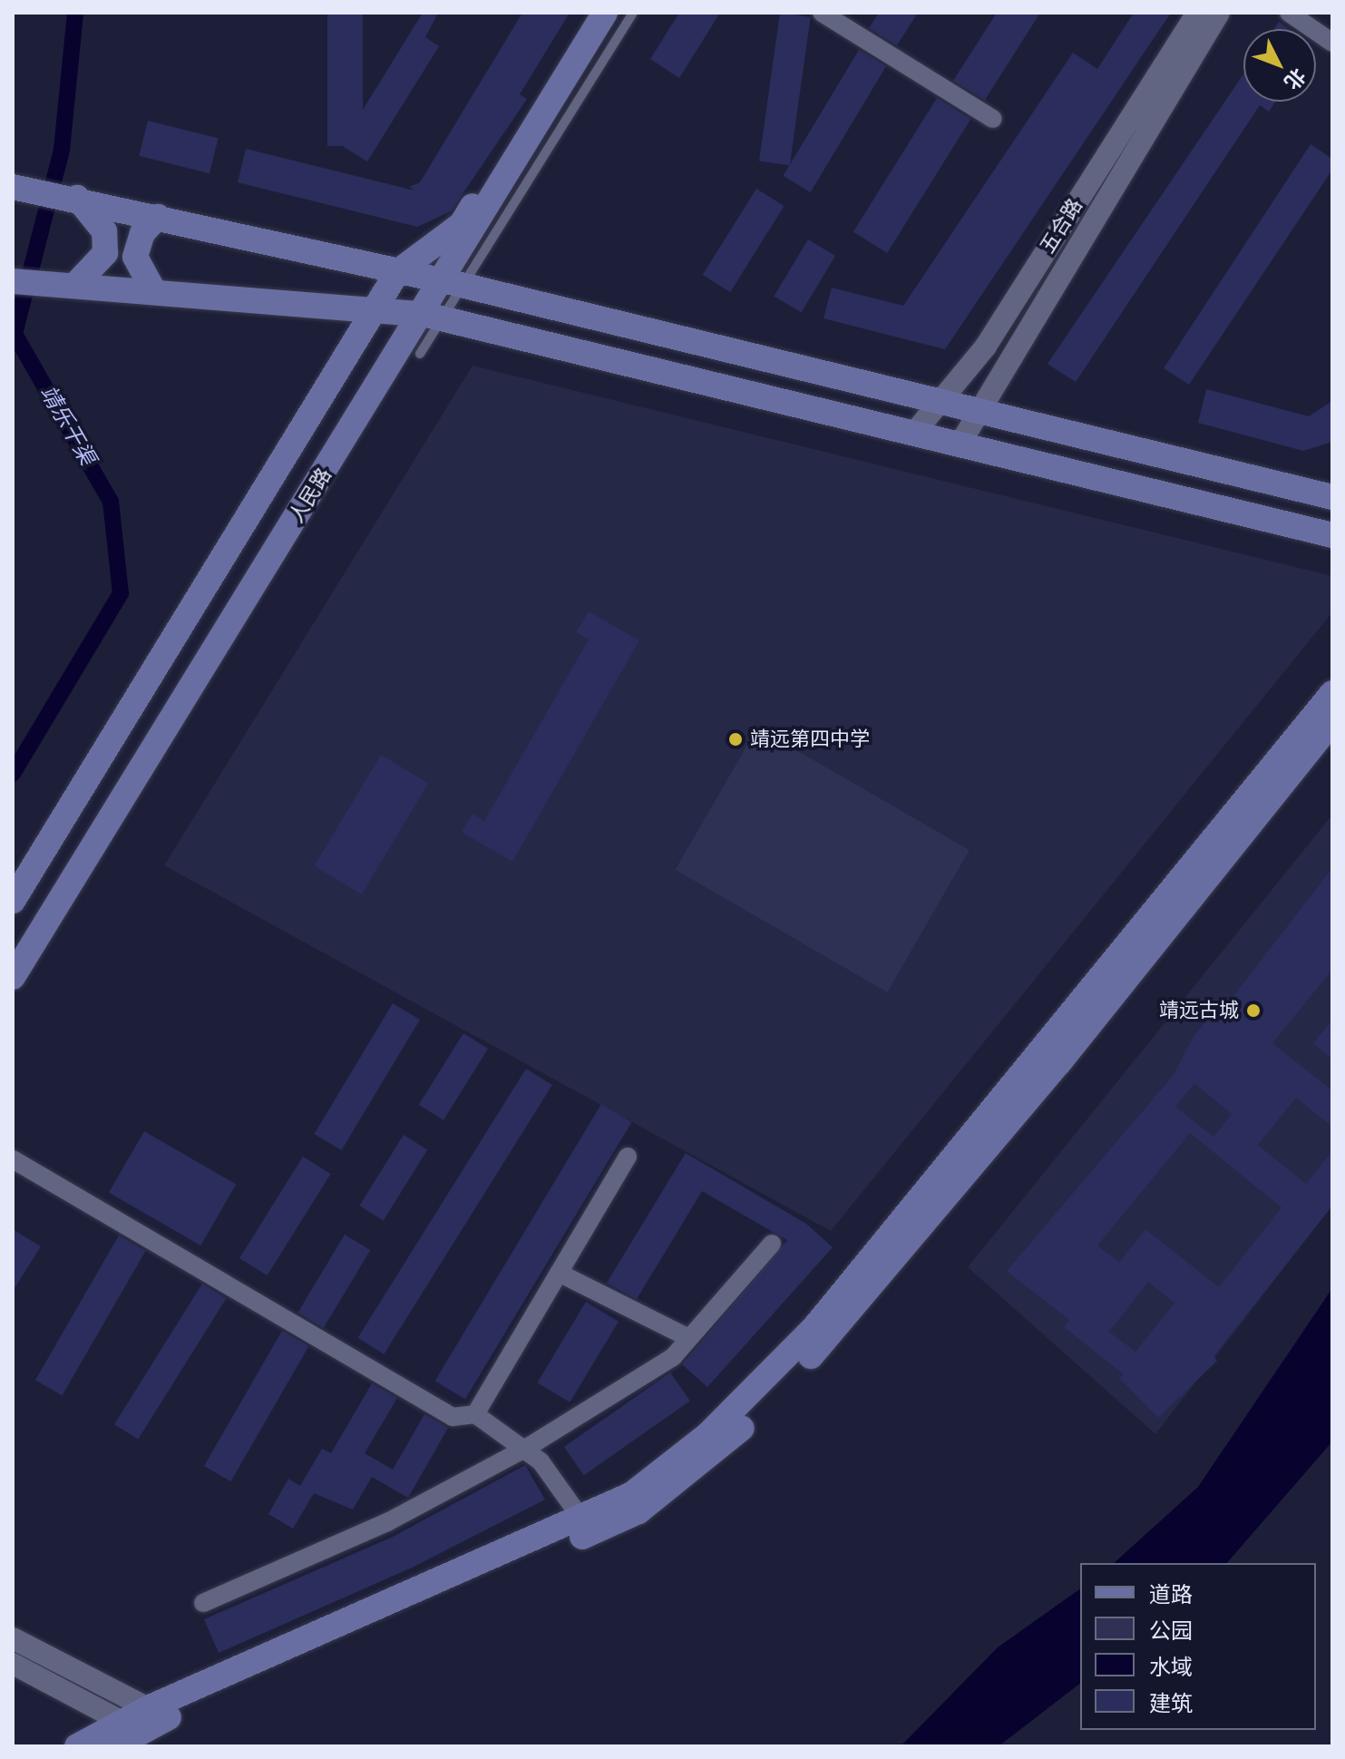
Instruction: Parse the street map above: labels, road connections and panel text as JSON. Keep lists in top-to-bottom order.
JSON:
{
  "streets": {
    "main road": ["人民路"],
    "street": ["五合路"]
  },
  "water": ["靖乐干渠"],
  "places": ["靖远第四中学", "靖远古城"],
  "legend": [
    "道路",
    "公园",
    "水域",
    "建筑"
  ],
  "north": "bottom right"
}
